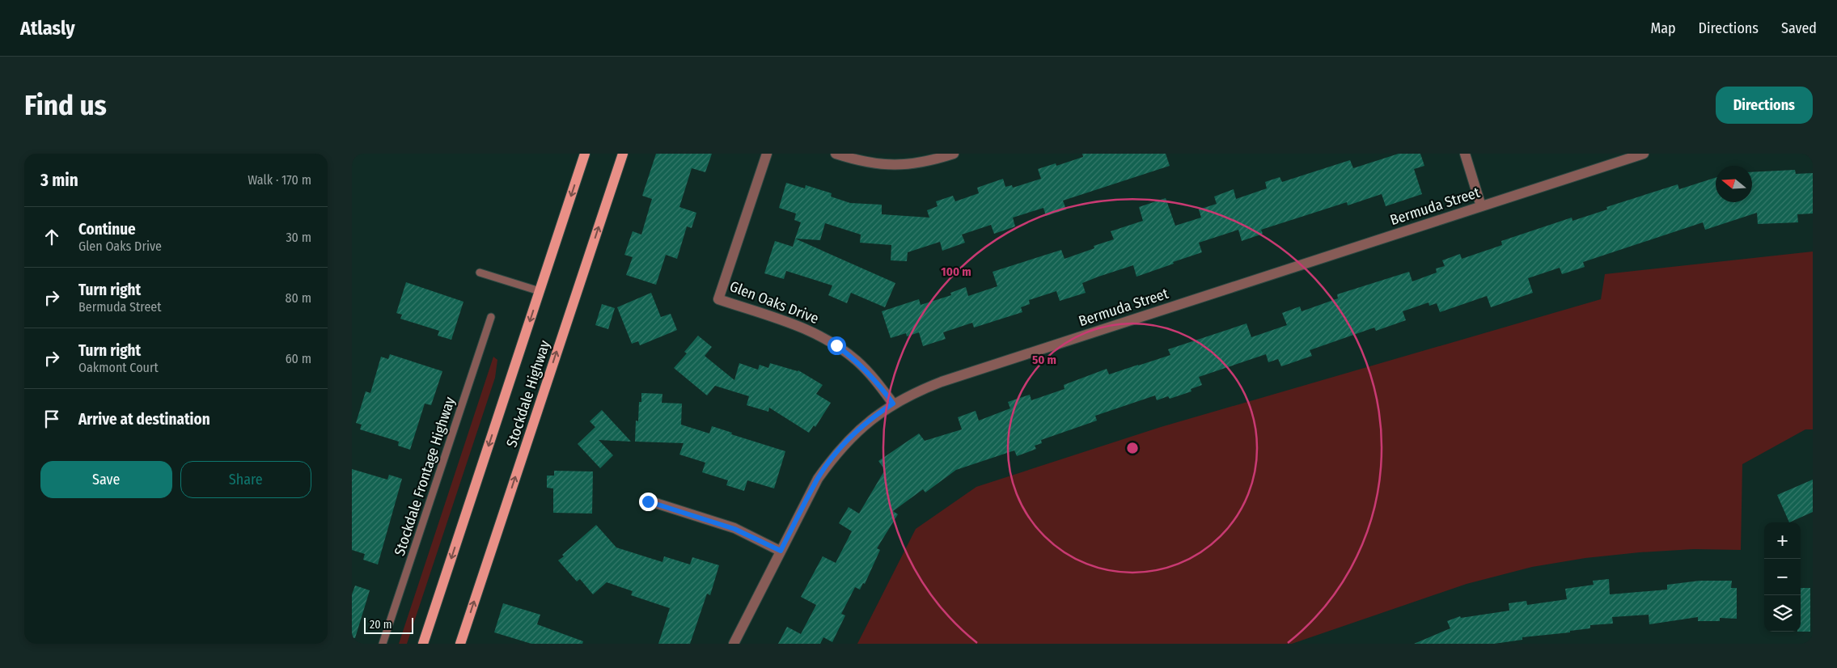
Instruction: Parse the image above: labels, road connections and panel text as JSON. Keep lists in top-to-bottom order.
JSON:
{
  "streets": {
    "main road": ["Stockdale Highway"],
    "street": ["Bermuda Street", "Glen Oaks Drive"],
    "lane": ["Stockdale Frontage Highway"]
  },
  "crossings": [
    ["Bermuda Street", "Glen Oaks Drive"]
  ],
  "scale_bar": "20 m",
  "north": "left",
  "page": {
    "header": "Atlasly",
    "nav": ["Map", "Directions", "Saved"],
    "buttons": [
      "Directions",
      ["Save", "Share"]
    ],
    "title": "Find us",
    "heading": ["3 min", "Walk · 170 m"],
    "list": [
      ["Continue", "Glen Oaks Drive", "30 m"],
      ["Turn right", "Bermuda Street", "80 m"],
      ["Turn right", "Oakmont Court", "60 m"],
      "Arrive at destination"
    ],
    "map_buttons": ["+", "−"],
    "scale": "20 m"
  },
  "rings": ["100 m", "50 m"]
}
